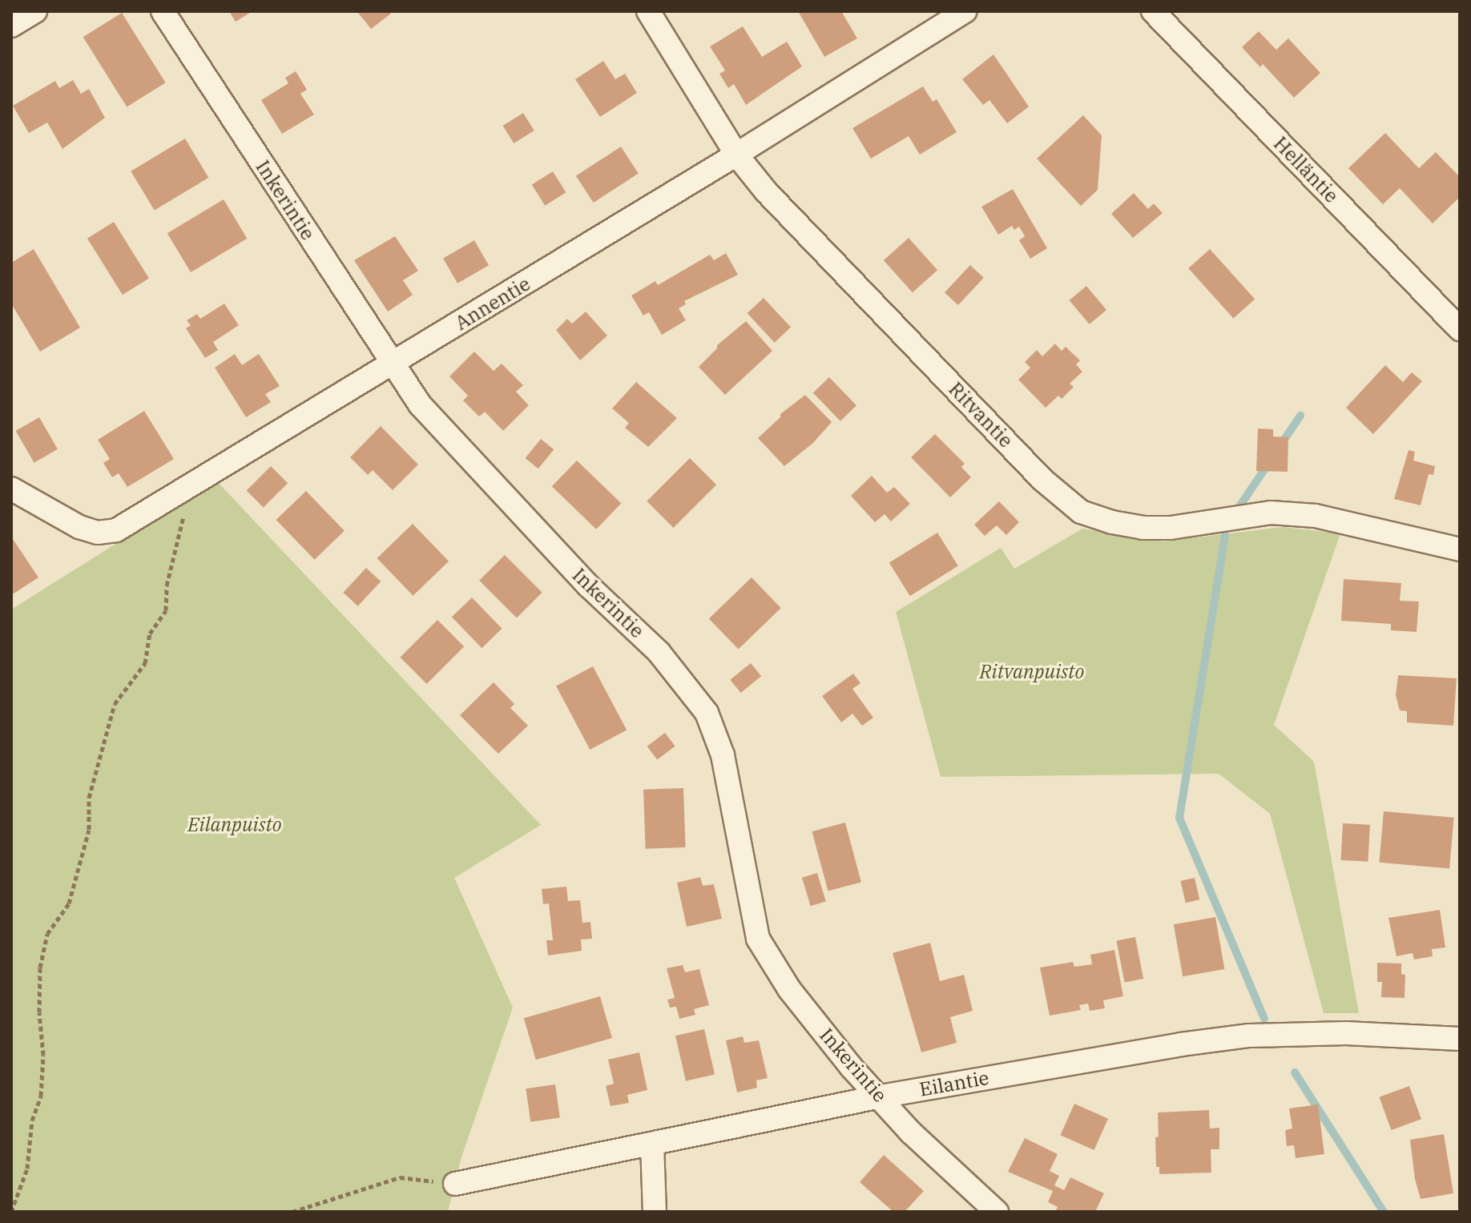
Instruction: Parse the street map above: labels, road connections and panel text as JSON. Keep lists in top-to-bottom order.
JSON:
{
  "streets": {
    "street": [
      "Helläntie",
      "Inkerintie",
      "Annentie",
      "Ritvantie",
      "Eilantie"
    ]
  },
  "crossings": [
    ["Inkerintie", "Annentie"],
    ["Inkerintie", "Eilantie"],
    ["Annentie", "Ritvantie"]
  ],
  "parks": ["Ritvanpuisto", "Eilanpuisto"]
}
